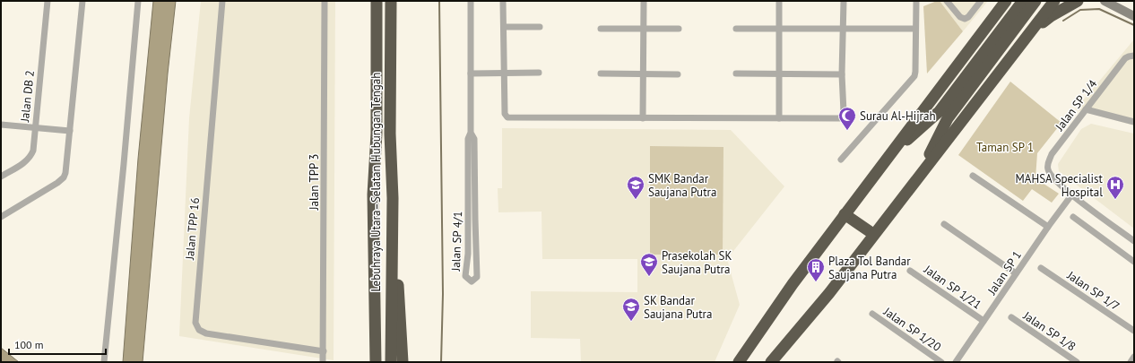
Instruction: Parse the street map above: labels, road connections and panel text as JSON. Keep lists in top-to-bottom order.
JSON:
{
  "streets": {
    "highway": ["Lebuhraya Utara–Selatan Hubungan Tengah"],
    "street": [
      "Jalan DB 2",
      "Jalan SP 1/4",
      "Jalan TPP 3",
      "Jalan TPP 16",
      "Jalan SP 4/1",
      "Jalan SP 1",
      "Jalan SP 1/21",
      "Jalan SP 1/7",
      "Jalan SP 1/20",
      "Jalan SP 1/8"
    ]
  },
  "crossings": [
    ["Jalan SP 1/4", "Jalan SP 1"],
    ["Jalan TPP 3", "Jalan TPP 16"],
    ["Jalan SP 1", "Jalan SP 1/21"]
  ],
  "parks": ["Taman SP 1"],
  "places": {
    "mosque": ["Surau Al-Hijrah"],
    "school or university": ["SMK Bandar Saujana Putra", "Prasekolah SK Saujana Putra", "SK Bandar Saujana Putra"],
    "hospital": ["MAHSA Specialist Hospital"],
    "building": ["Plaza Tol Bandar Saujana Putra"]
  },
  "scale_bar": "100 m"
}
